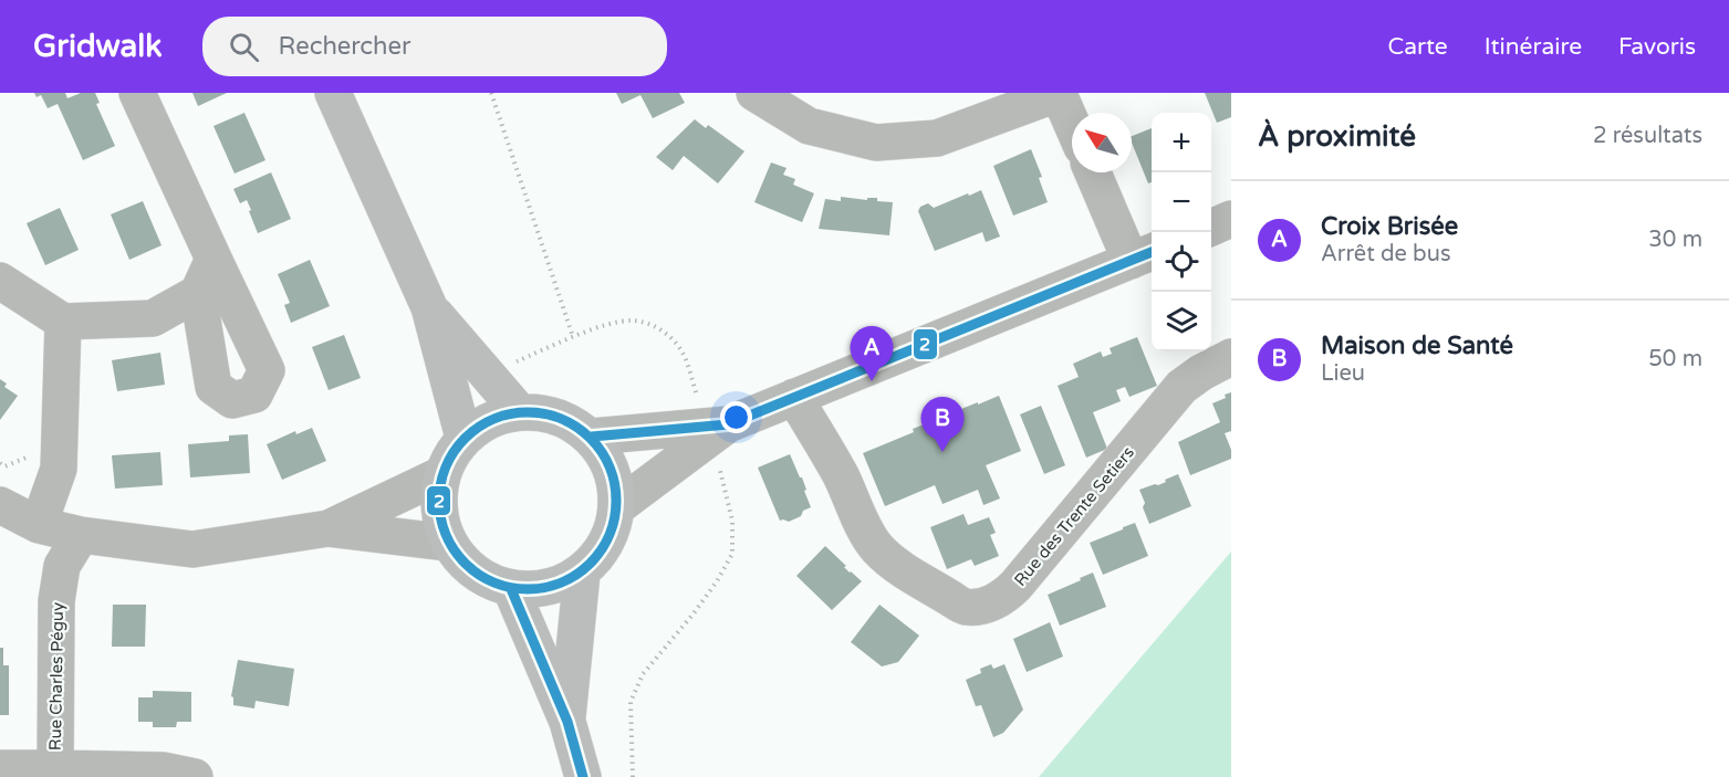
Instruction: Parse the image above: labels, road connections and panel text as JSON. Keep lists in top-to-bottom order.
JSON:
{
  "streets": {
    "street": ["Rue des Trente Setiers", "Rue Charles Péguy"]
  },
  "lines": ["transit line 2"],
  "north": "top left",
  "page": {
    "header": "Gridwalk",
    "search": "Rechercher",
    "nav": ["Carte", "Itinéraire", "Favoris"],
    "heading": ["À proximité", "2 résultats"],
    "map_buttons": ["+", "−"],
    "list": [
      {
        "mark": "A",
        "name": "Croix Brisée",
        "note": "Arrêt de bus",
        "value": "30 m"
      },
      {
        "mark": "B",
        "name": "Maison de Santé",
        "note": "Lieu",
        "value": "50 m"
      }
    ],
    "pins": ["A", "B"]
  }
}
